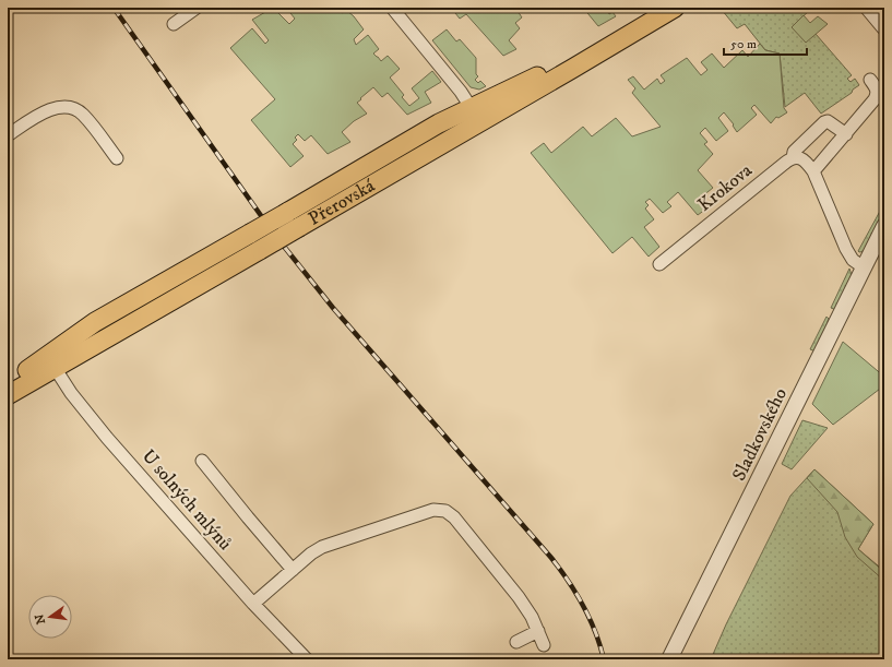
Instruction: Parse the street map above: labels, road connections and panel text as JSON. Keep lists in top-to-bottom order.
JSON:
{
  "streets": {
    "main road": ["Přerovská"],
    "street": ["Krokova", "Sladkovského", "U solných mlýnů"]
  },
  "crossings": [
    ["Přerovská", "U solných mlýnů"]
  ],
  "scale_bar": "50 m",
  "north": "left"
}
